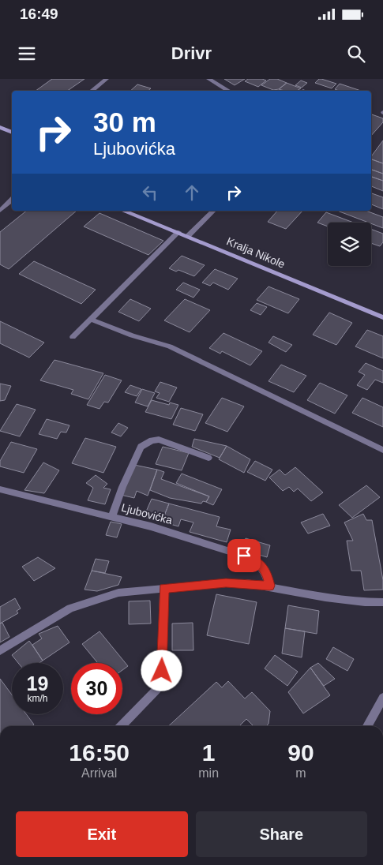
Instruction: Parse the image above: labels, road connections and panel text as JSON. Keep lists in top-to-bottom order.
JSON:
{
  "streets": {
    "street": ["Kralja Nikole", "Ljubovićka"]
  },
  "page": {
    "status": "16:49",
    "header": "Drivr",
    "turn": ["30 m", "Ljubovićka"],
    "speed": "19 km/h",
    "limit": "30",
    "eta": [
      "16:50",
      "Arrival",
      "1",
      "min",
      "90",
      "m"
    ],
    "buttons": ["Exit", "Share"]
  }
}
